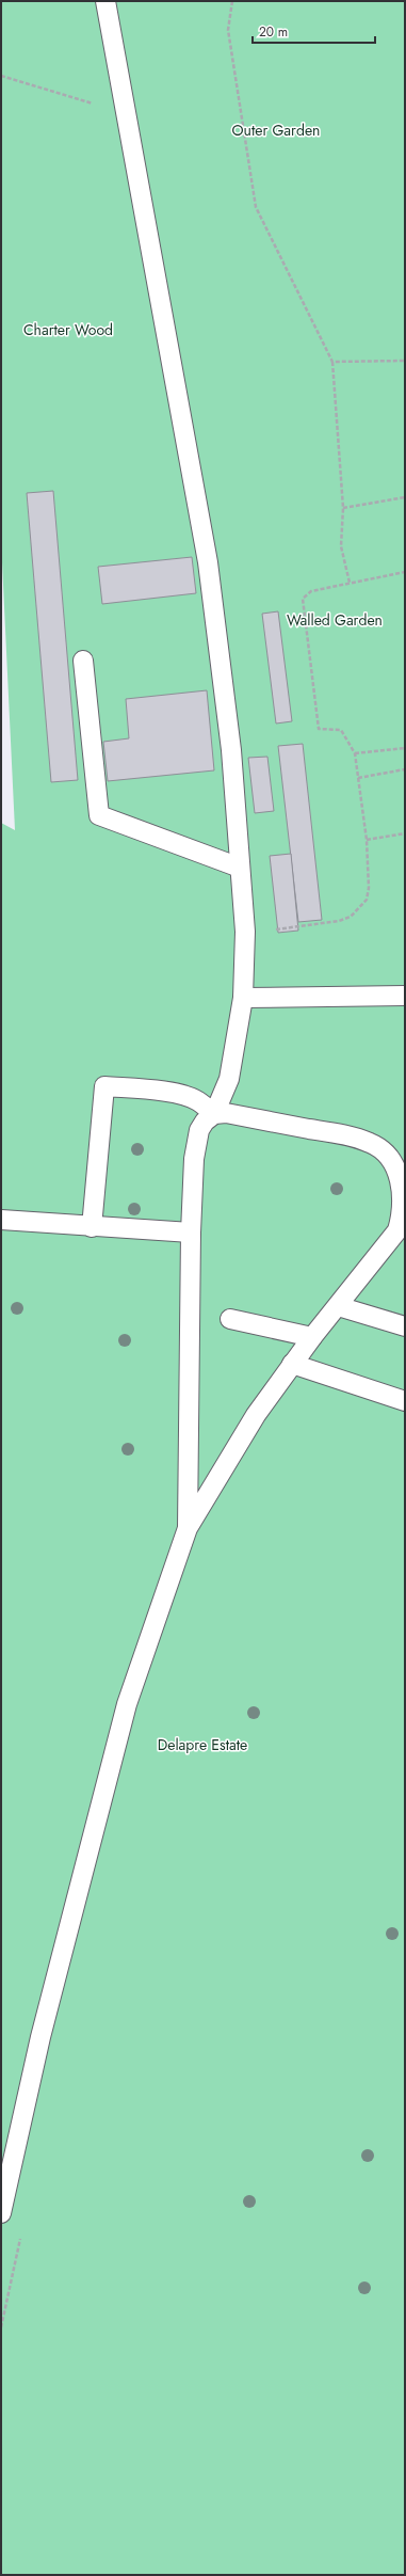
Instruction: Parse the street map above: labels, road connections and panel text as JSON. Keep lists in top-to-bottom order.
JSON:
{
  "parks": [
    "Outer Garden",
    "Charter Wood",
    "Walled Garden",
    "Delapre Estate"
  ],
  "scale_bar": "20 m"
}
